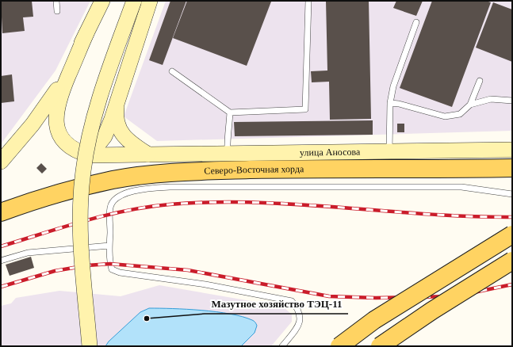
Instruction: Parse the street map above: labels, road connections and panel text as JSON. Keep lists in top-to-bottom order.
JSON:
{
  "streets": {
    "main road": ["Северо-Восточная хорда"],
    "street": ["улица Аносова"]
  },
  "places": ["Мазутное хозяйство ТЭЦ-11"]
}
